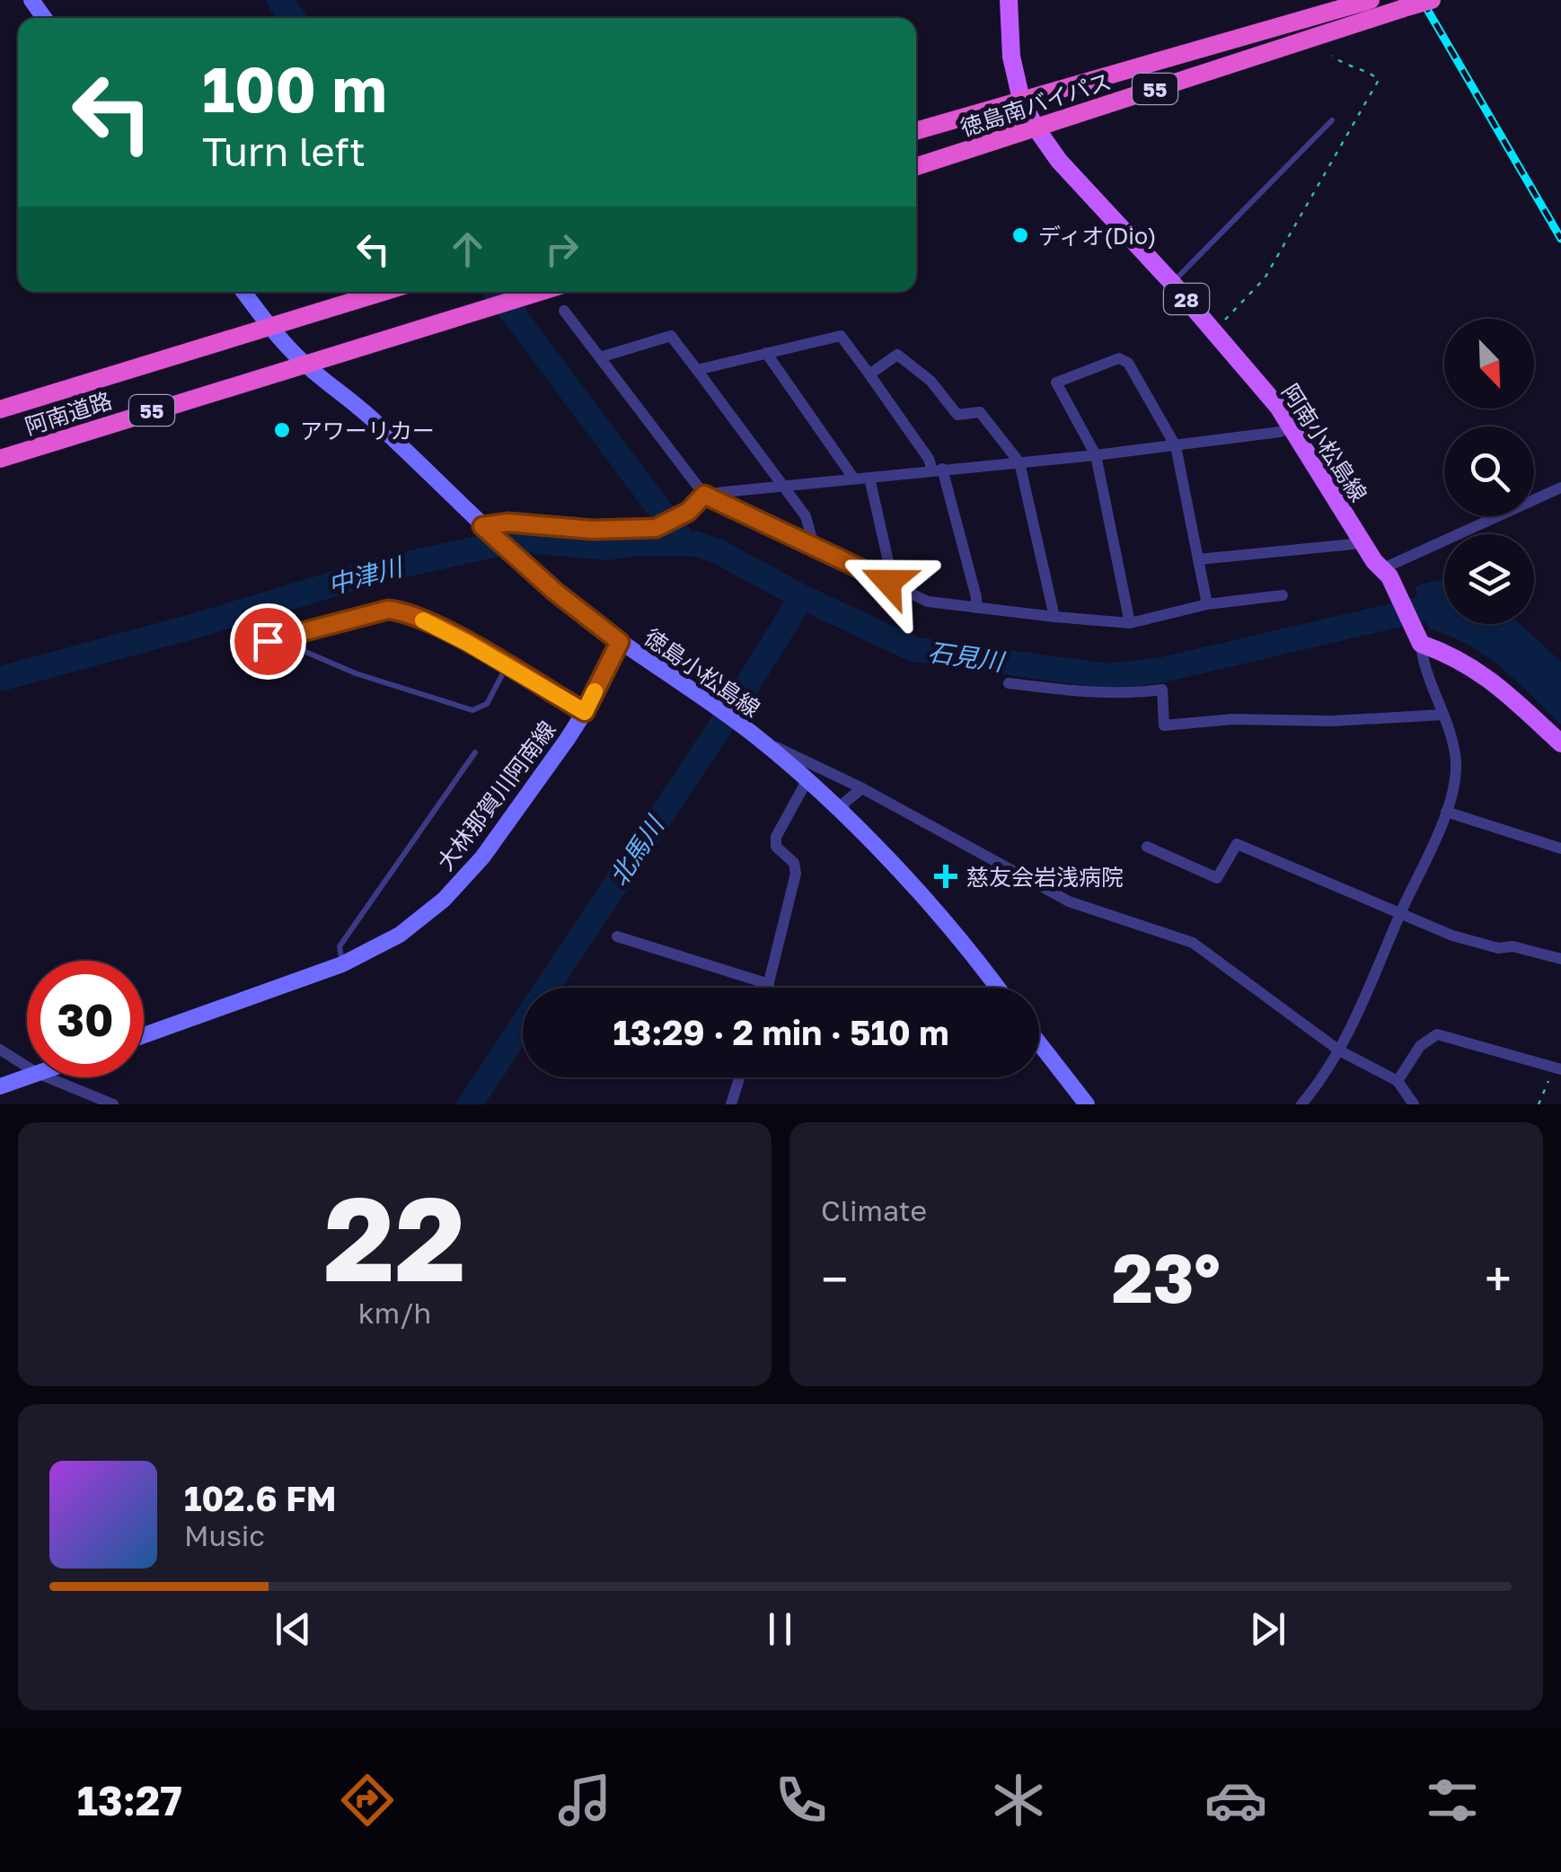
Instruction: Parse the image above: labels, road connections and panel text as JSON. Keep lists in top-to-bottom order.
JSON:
{
  "streets": {
    "highway": ["55", "徳島南バイパス", "阿南道路"],
    "main road": [
      "28",
      "阿南小松島線",
      "徳島小松島線",
      "大林那賀川阿南線"
    ]
  },
  "crossings": [
    ["55", "阿南道路"],
    ["55", "徳島小松島線"],
    ["徳島南バイパス", "阿南小松島線"],
    ["阿南道路", "徳島小松島線"],
    ["徳島小松島線", "大林那賀川阿南線"]
  ],
  "water": ["中津川", "石見川", "北馬川"],
  "places": {
    "other": ["ディオ(Dio)", "アワーリカー"],
    "health": ["慈友会岩浅病院"]
  },
  "north": "bottom right",
  "page": {
    "turn": ["100 m", "Turn left"],
    "limit": "30",
    "trip": "13:29 · 2 min · 510 m",
    "tile": [
      ["22", "km/h"],
      "Climate"
    ],
    "heat": ["−", "23°", "+"],
    "song": ["102.6 FM", "Music"],
    "tabs": "13:27"
  }
}
